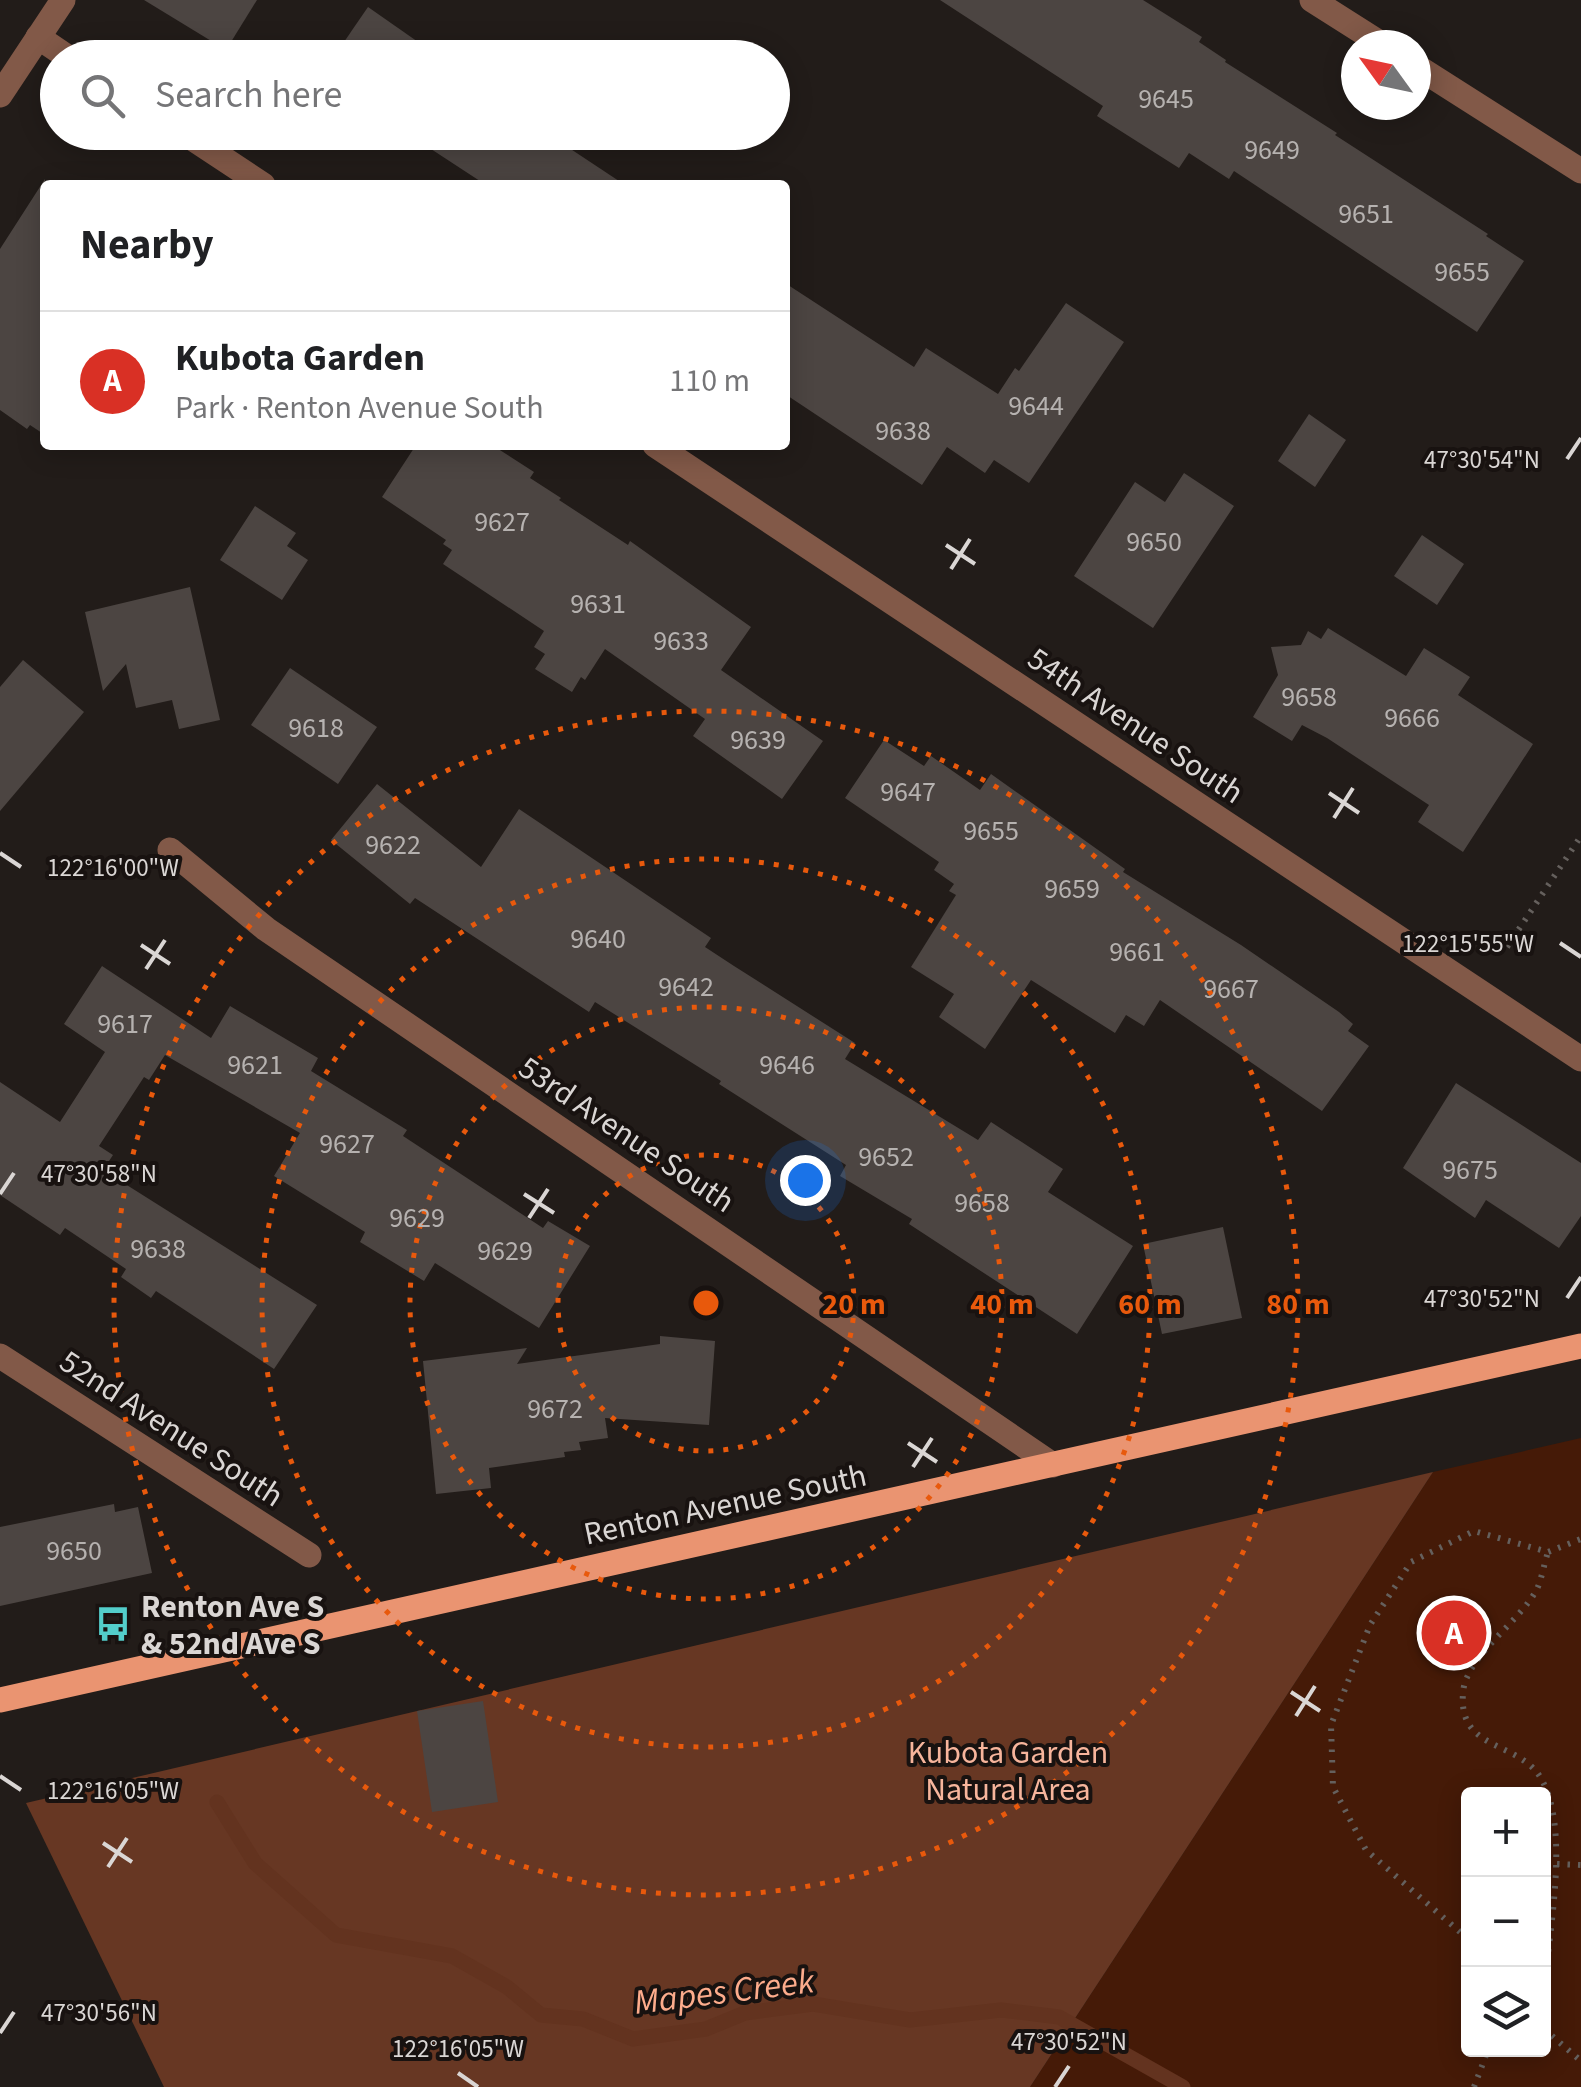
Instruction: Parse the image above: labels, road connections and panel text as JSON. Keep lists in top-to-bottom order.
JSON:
{
  "streets": {
    "main road": ["Renton Avenue South"],
    "street": ["54th Avenue South", "53rd Avenue South", "52nd Avenue South"]
  },
  "crossings": [
    ["53rd Avenue South", "Renton Avenue South"]
  ],
  "water": ["Mapes Creek"],
  "parks": ["Kubota Garden Natural Area"],
  "places": {
    "bus stop": ["Renton Ave S & 52nd Ave S"]
  },
  "house_numbers": [
    "9645",
    "9649",
    "9651",
    "9655",
    "9644",
    "9638",
    "9627",
    "9650",
    "9631",
    "9633",
    "9658",
    "9666",
    "9618",
    "9639",
    "9647",
    "9655",
    "9622",
    "9659",
    "9640",
    "9661",
    "9642",
    "9667",
    "9617",
    "9621",
    "9646",
    "9627",
    "9652",
    "9675",
    "9658",
    "9629",
    "9638",
    "9629",
    "9672",
    "9650"
  ],
  "north": "top left",
  "page": {
    "search": "Search here",
    "heading": "Nearby",
    "list": [
      {
        "mark": "A",
        "name": "Kubota Garden",
        "note": "Park · Renton Avenue South",
        "value": "110 m"
      }
    ],
    "pins": "A",
    "map_buttons": ["+", "−"]
  },
  "coordinates": [
    "47°30'54\"N",
    "122°16'00\"W",
    "122°15'55\"W",
    "47°30'58\"N",
    "47°30'52\"N",
    "122°16'05\"W",
    "47°30'56\"N"
  ],
  "rings": [
    "20 m",
    "40 m",
    "60 m",
    "80 m"
  ]
}
